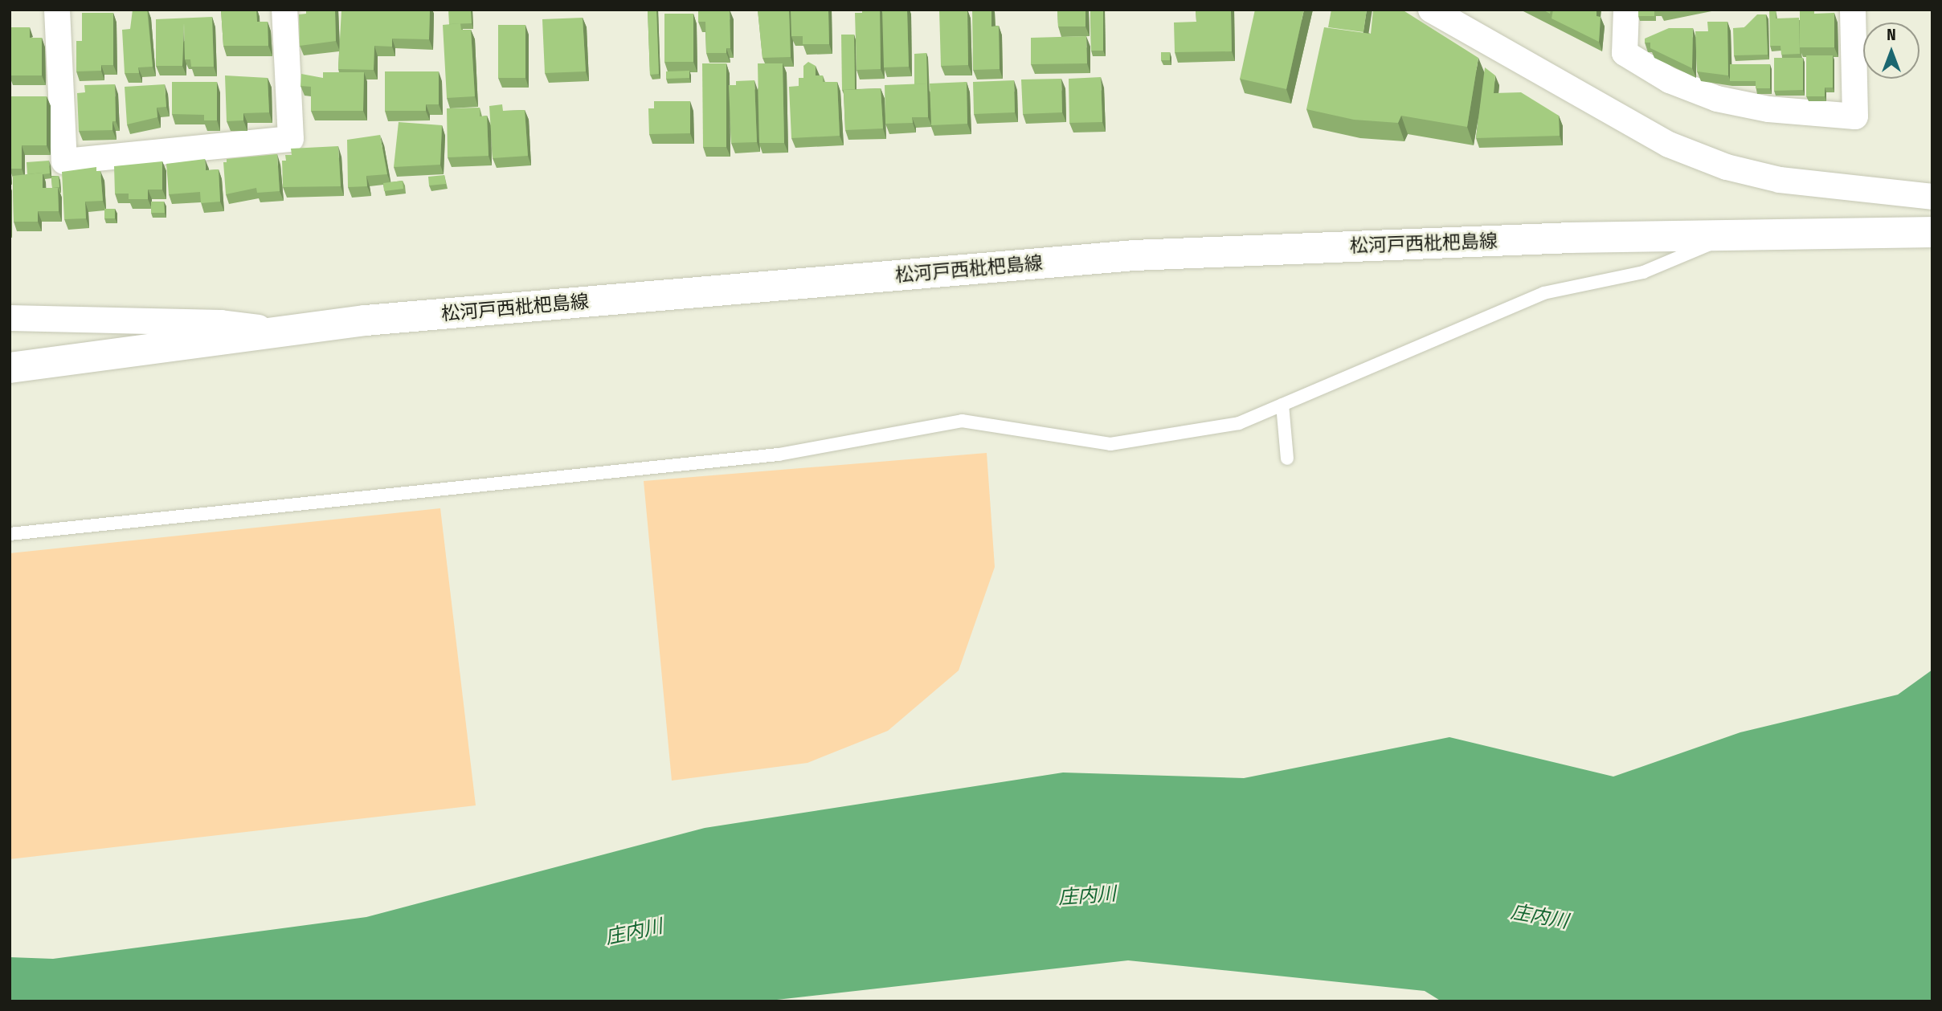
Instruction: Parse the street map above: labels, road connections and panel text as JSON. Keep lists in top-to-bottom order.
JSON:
{
  "streets": {
    "main road": ["松河戸西枇杷島線"]
  },
  "water": ["庄内川"],
  "north": "top"
}
